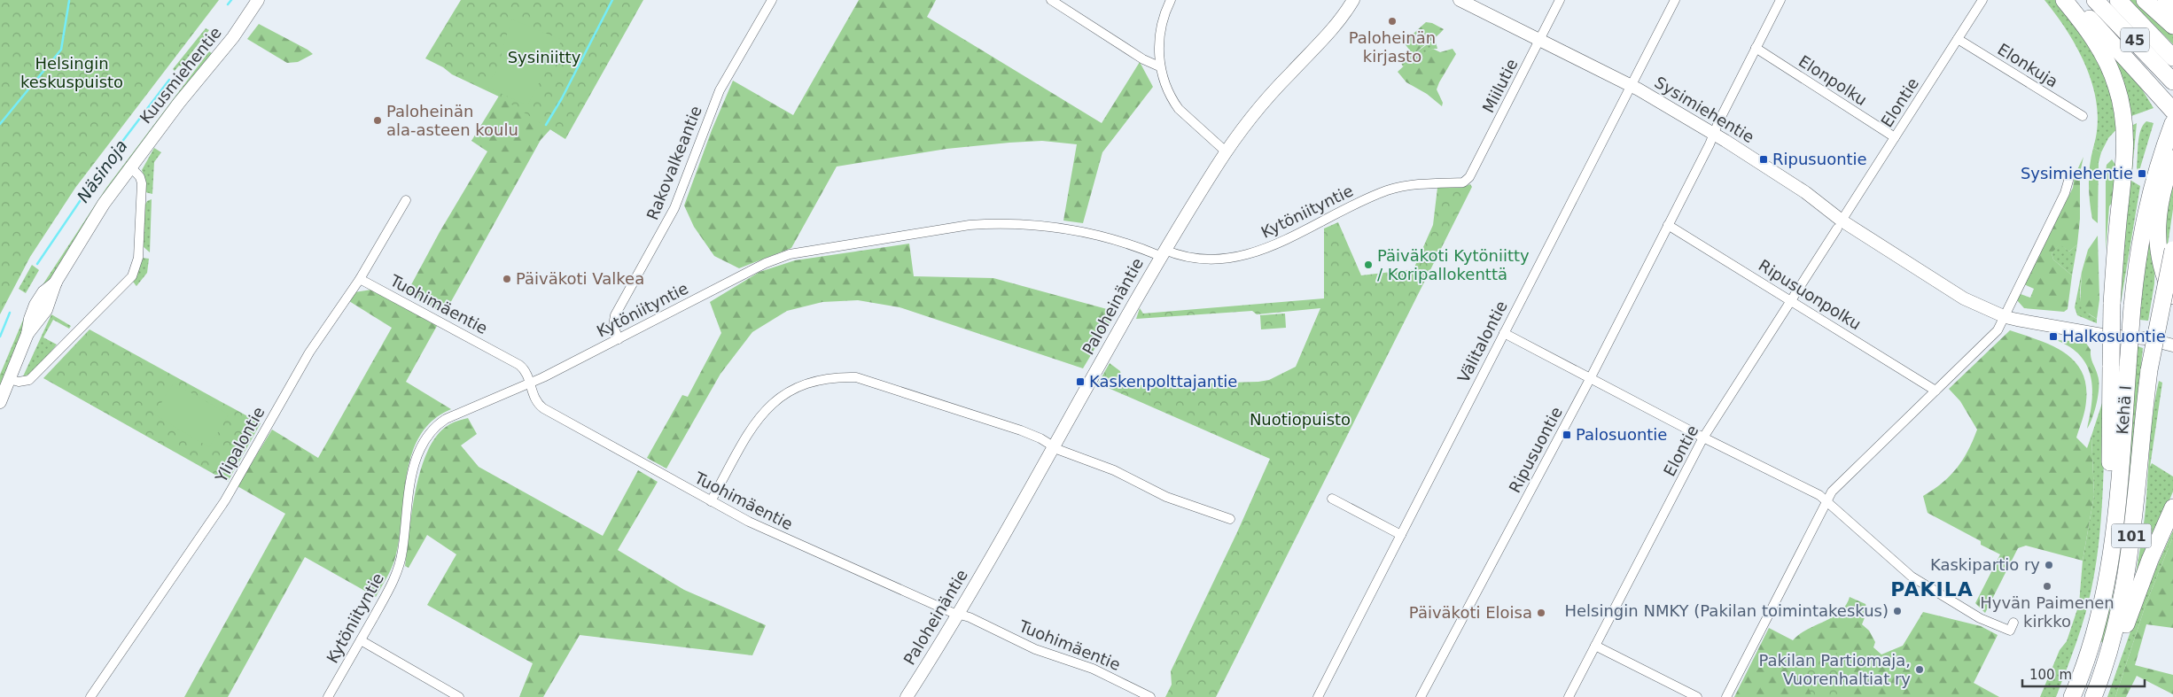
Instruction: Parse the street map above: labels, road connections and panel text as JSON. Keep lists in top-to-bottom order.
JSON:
{
  "streets": {
    "highway": ["45", "Kehä I", "101"],
    "street": [
      "Elonkuja",
      "Kuusmiehentie",
      "Elonpolku",
      "Miilutie",
      "Elontie",
      "Sysimiehentie",
      "Rakovalkeantie",
      "Kytöniityntie",
      "Ripusuonpolku",
      "Tuohimäentie",
      "Paloheinäntie",
      "Välitalontie",
      "Ylipalontie",
      "Ripusuontie"
    ]
  },
  "crossings": [
    ["Elonkuja", "Elontie"],
    ["Elonpolku", "Elontie"],
    ["Elonpolku", "Ripusuontie"],
    ["Miilutie", "Sysimiehentie"],
    ["Miilutie", "Kytöniityntie"],
    ["Elontie", "Sysimiehentie"],
    ["Elontie", "Ripusuonpolku"],
    ["Sysimiehentie", "Välitalontie"],
    ["Sysimiehentie", "Ripusuontie"],
    ["Rakovalkeantie", "Kytöniityntie"],
    ["Kytöniityntie", "Tuohimäentie"],
    ["Kytöniityntie", "Paloheinäntie"],
    ["Ripusuonpolku", "Ripusuontie"],
    ["Tuohimäentie", "Paloheinäntie"],
    ["Tuohimäentie", "Ylipalontie"]
  ],
  "districts": ["PAKILA"],
  "water": ["Näsinoja"],
  "parks": ["Sysiniitty", "Helsingin keskuspuisto", "Nuotiopuisto"],
  "places": {
    "other": [
      "Paloheinän kirjasto",
      "Paloheinän ala-asteen koulu",
      "Päiväkoti Kytöniitty / Koripallokenttä",
      "Päiväkoti Valkea",
      "Kaskipartio ry",
      "Hyvän Paimenen kirkko",
      "Helsingin NMKY (Pakilan toimintakeskus)",
      "Päiväkoti Eloisa",
      "Pakilan Partiomaja, Vuorenhaltiat ry"
    ],
    "transit": [
      "Ripusuontie",
      "Sysimiehentie",
      "Halkosuontie",
      "Kaskenpolttajantie",
      "Palosuontie"
    ]
  },
  "scale_bar": "100 m"
}
